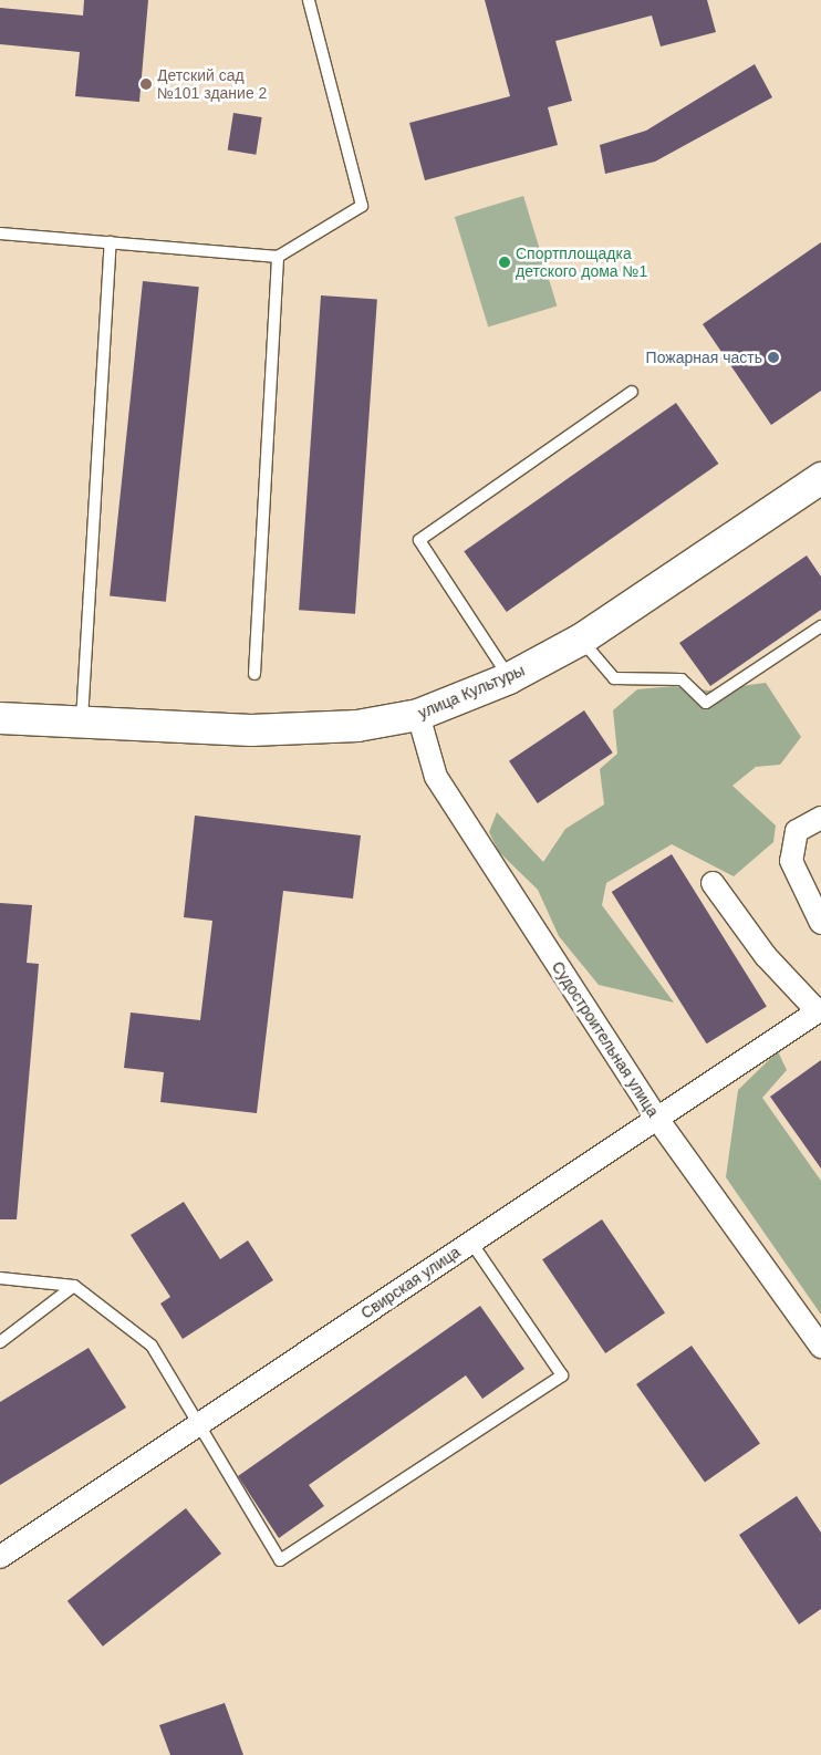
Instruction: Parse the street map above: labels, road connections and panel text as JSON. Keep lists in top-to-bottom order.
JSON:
{
  "streets": {
    "main road": ["улица Культуры"],
    "street": ["Судостроительная улица", "Свирская улица"]
  },
  "crossings": [
    ["улица Культуры", "Судостроительная улица"],
    ["Судостроительная улица", "Свирская улица"]
  ],
  "places": ["Детский сад №101 здание 2", "Спортплощадка детского дома №1", "Пожарная часть"]
}
